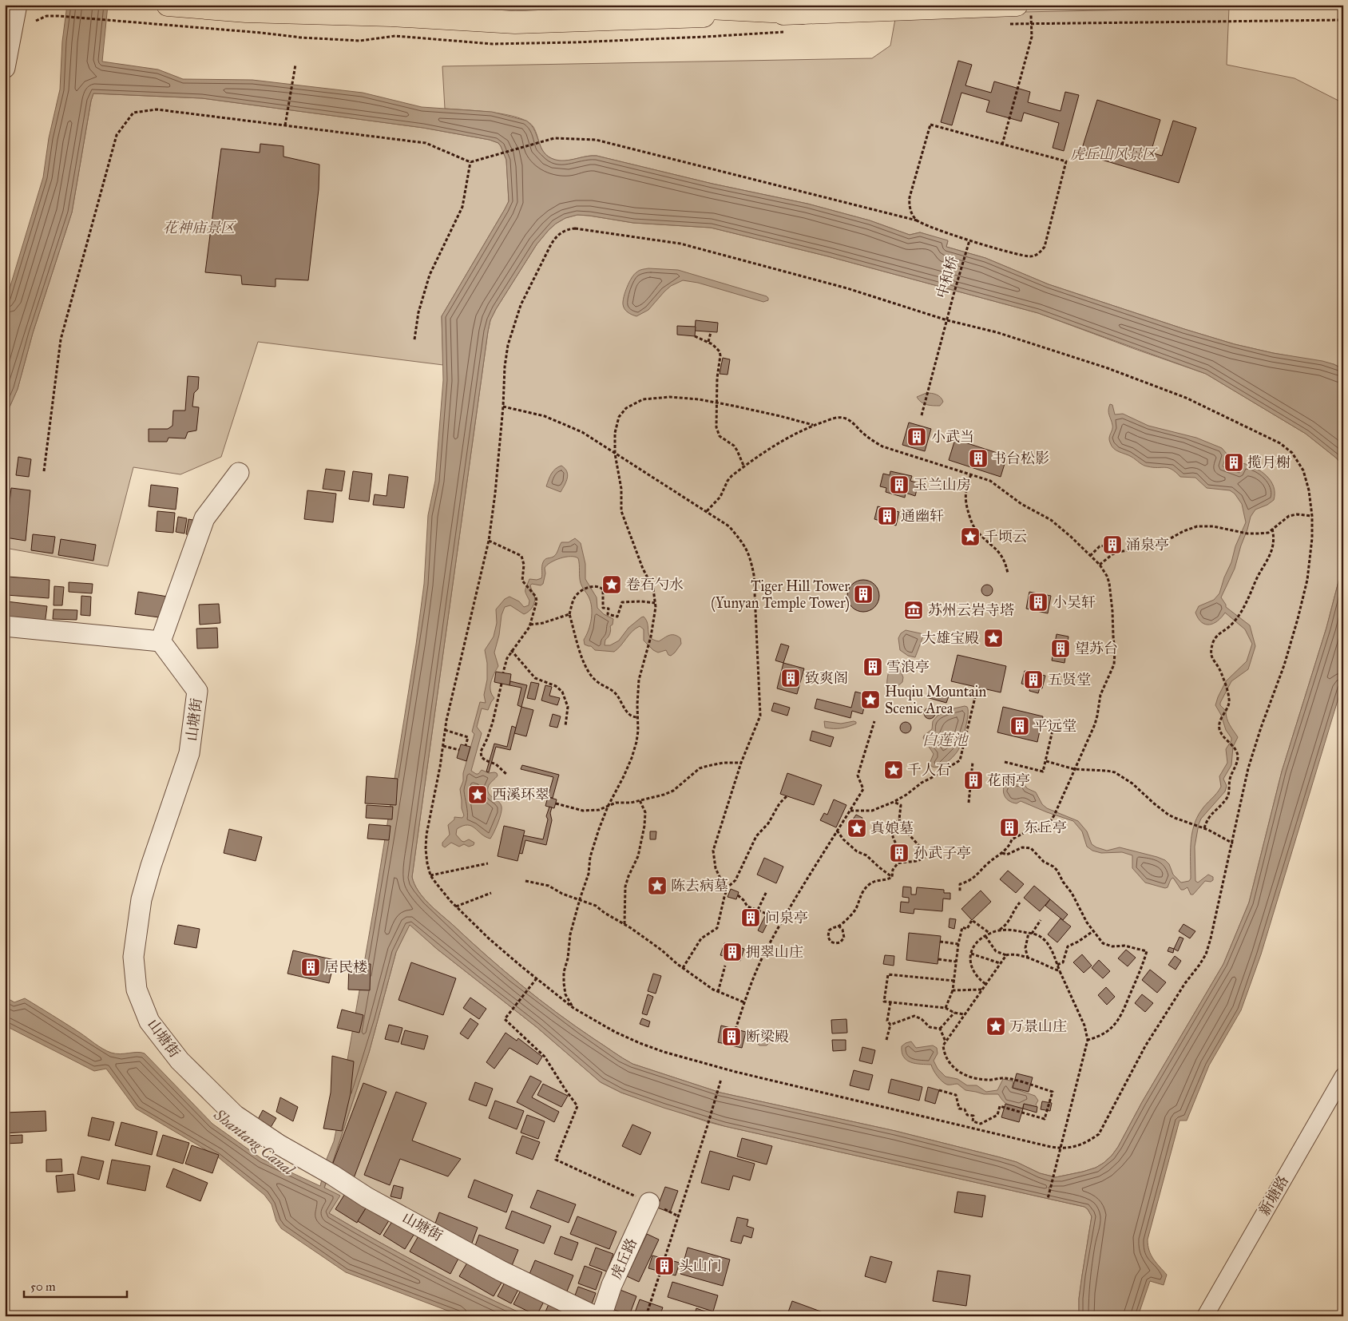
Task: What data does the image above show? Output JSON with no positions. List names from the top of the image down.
{
  "streets": {
    "street": ["山塘街", "新塘路", "虎丘路"],
    "path": ["中和桥"]
  },
  "water": ["白莲池", "Shantang Canal"],
  "parks": ["虎丘山风景区", "花神庙景区"],
  "places": {
    "building": [
      "小武当",
      "书台松影",
      "揽月榭",
      "玉兰山房",
      "通幽轩",
      "涌泉亭",
      "Tiger Hill Tower (Yunyan Temple Tower)",
      "小吴轩",
      "望苏台",
      "雪浪亭",
      "致爽阁",
      "五贤堂",
      "平远堂",
      "花雨亭",
      "东丘亭",
      "孙武子亭",
      "问泉亭",
      "拥翠山庄",
      "居民楼",
      "断梁殿",
      "头山门"
    ],
    "place": [
      "千顷云",
      "卷石勺水",
      "大雄宝殿",
      "Huqiu Mountain Scenic Area",
      "千人石",
      "西溪环翠",
      "真娘墓",
      "陈去病墓",
      "万景山庄"
    ],
    "museum": ["苏州云岩寺塔"]
  },
  "scale_bar": "50 m"
}
